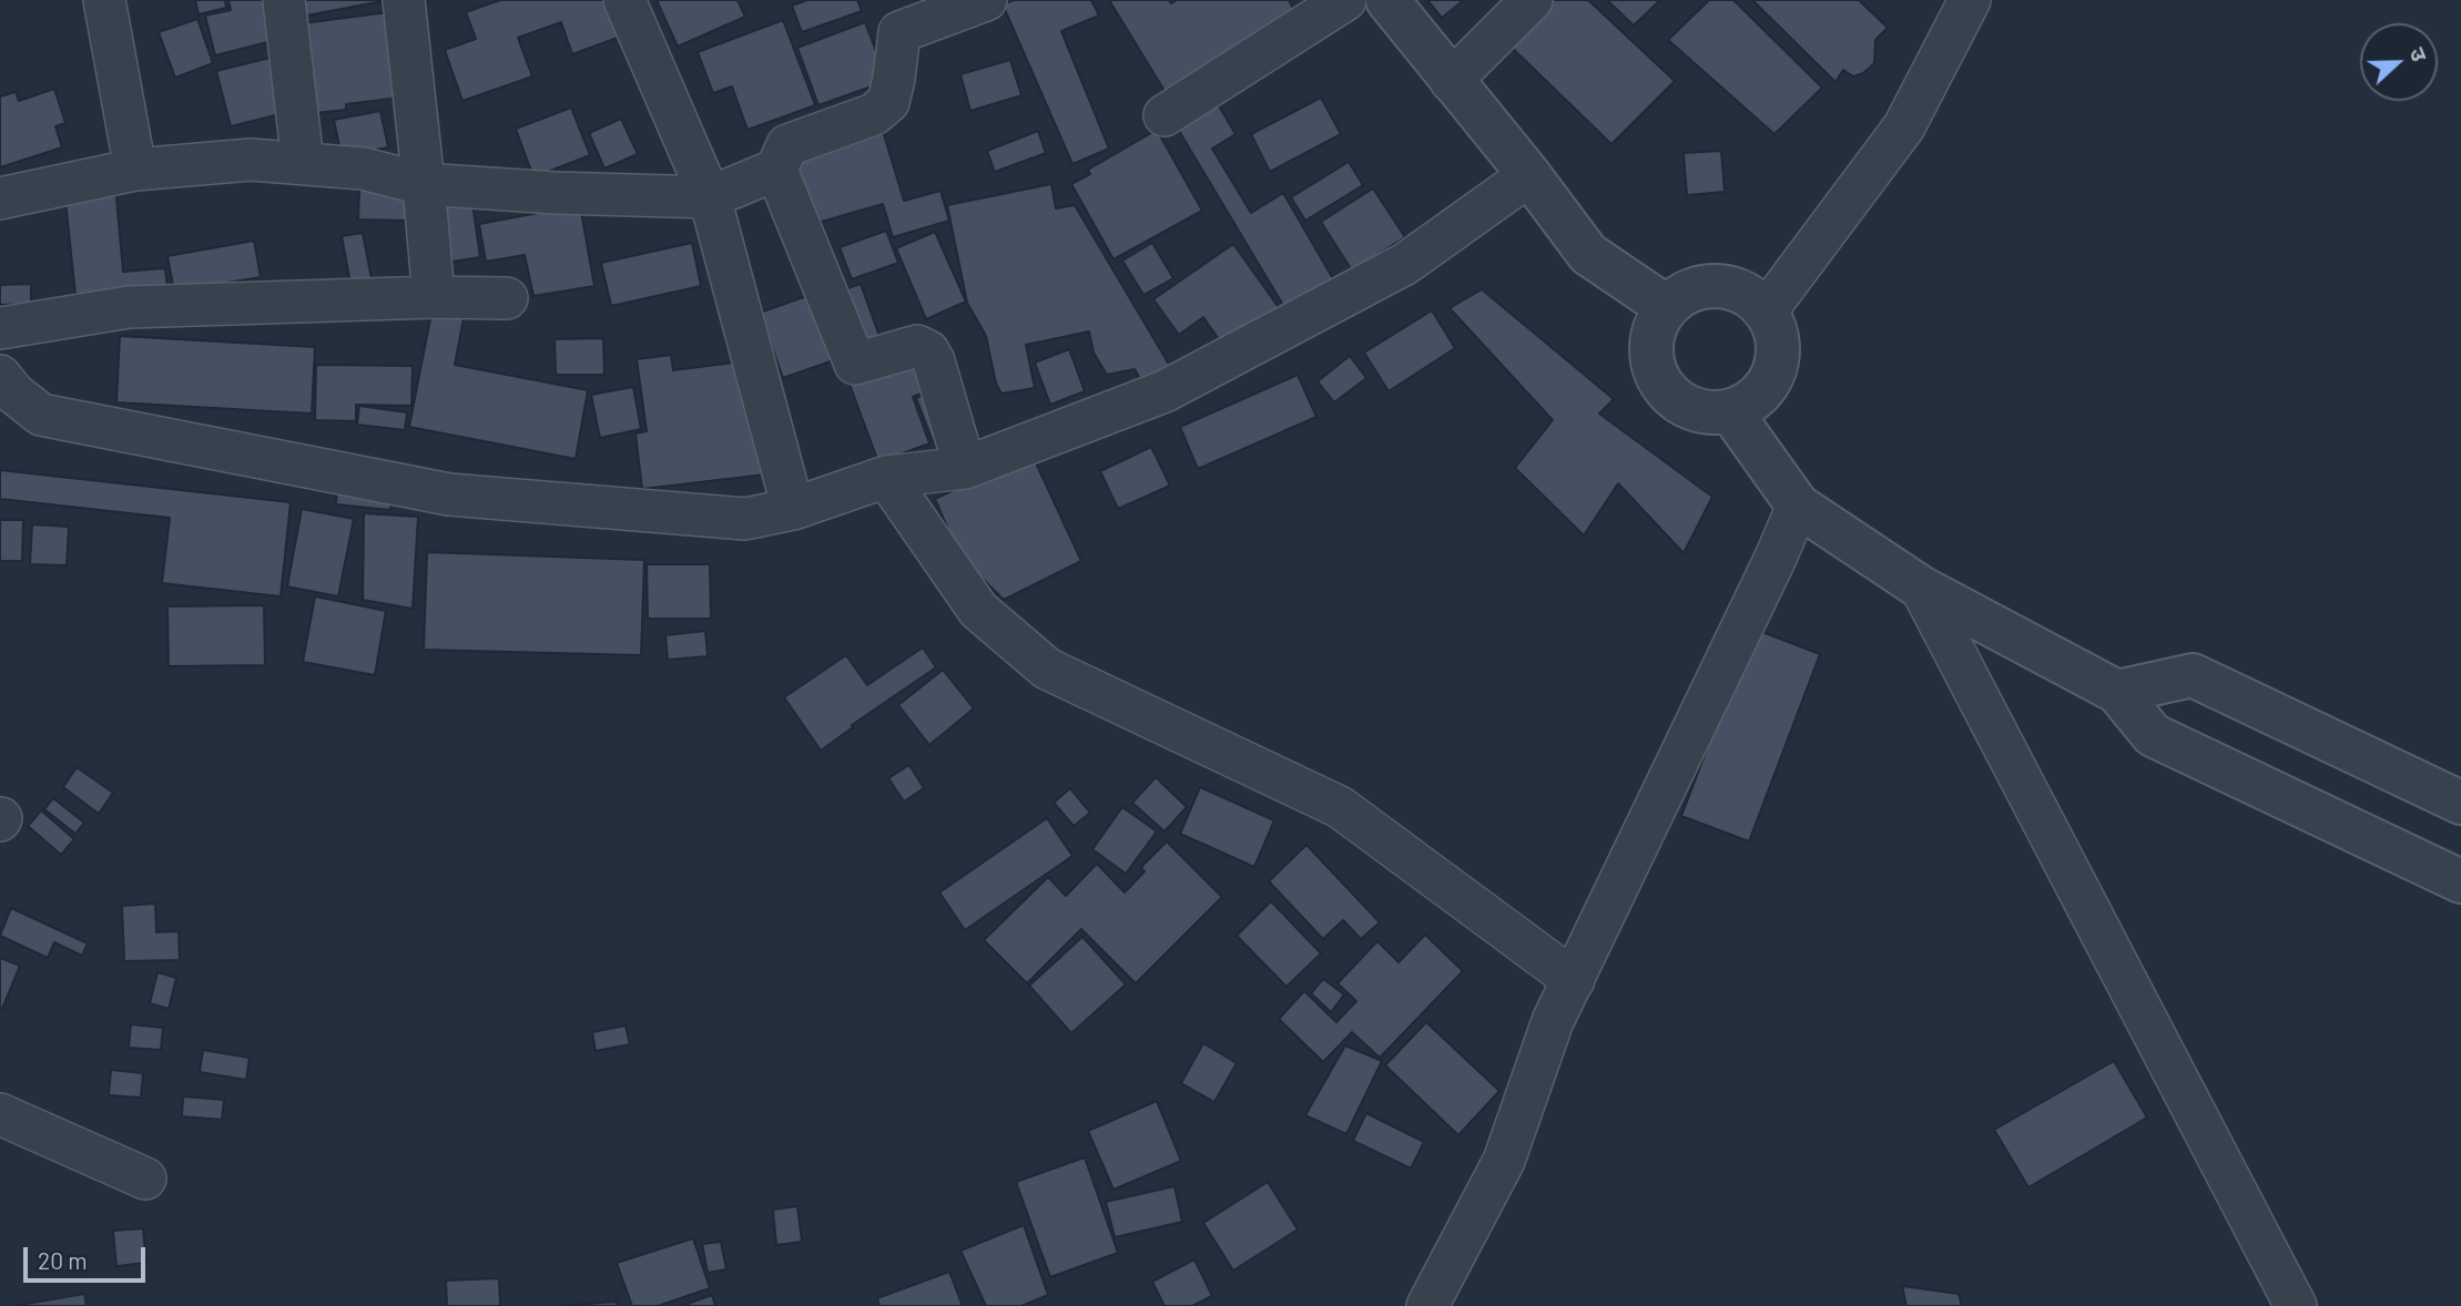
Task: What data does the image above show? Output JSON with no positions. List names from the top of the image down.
{
  "scale_bar": "20 m",
  "north": "right"
}
